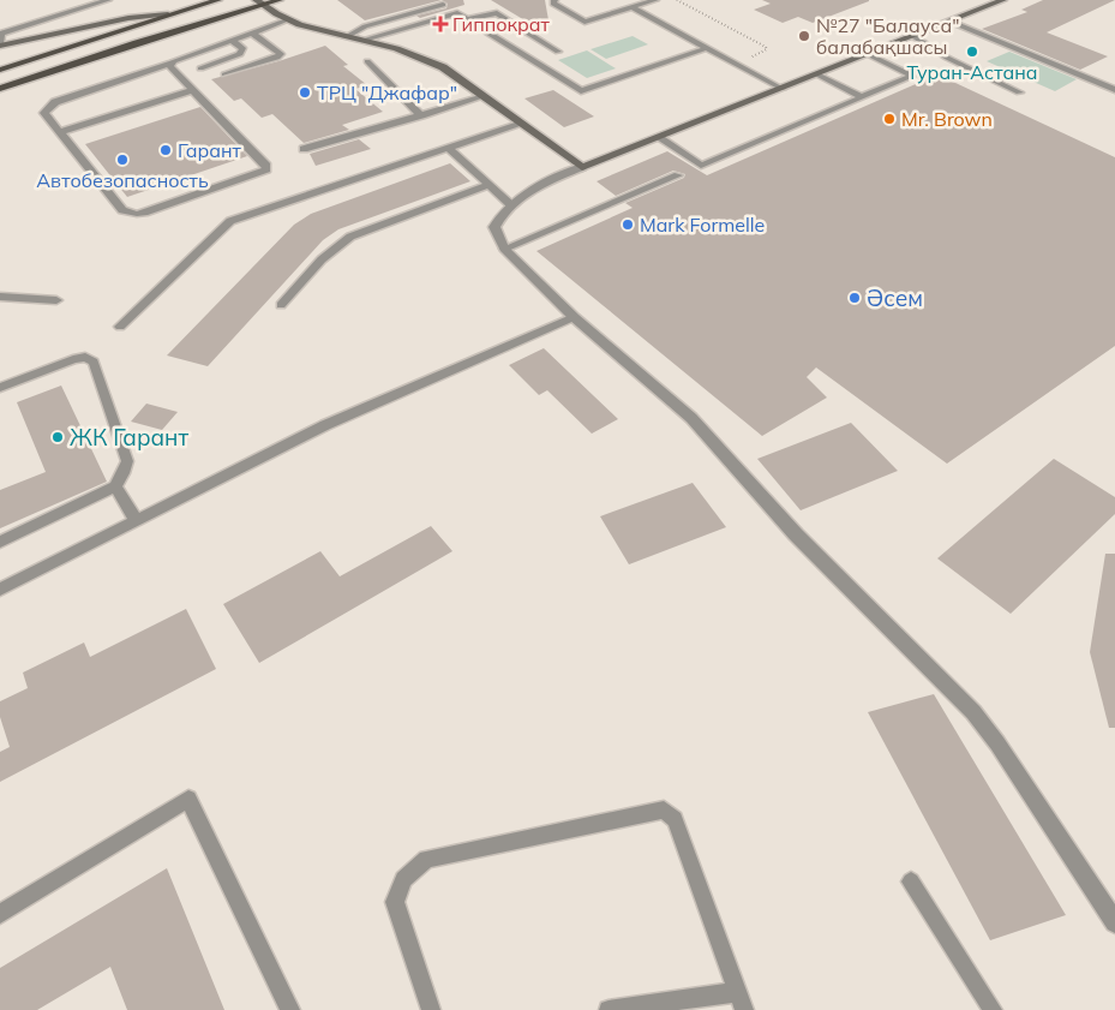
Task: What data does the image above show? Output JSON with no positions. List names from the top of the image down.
{
  "places": {
    "health": ["Гиппократ"],
    "other": [
      "№27 \"Балауса\" балабақшасы",
      "Туран-Астана",
      "ТРЦ \"Джафар\"",
      "Mr. Brown",
      "Гарант",
      "Автобезопасность",
      "Mark Formelle",
      "Әсем",
      "ЖК Гарант"
    ]
  }
}
